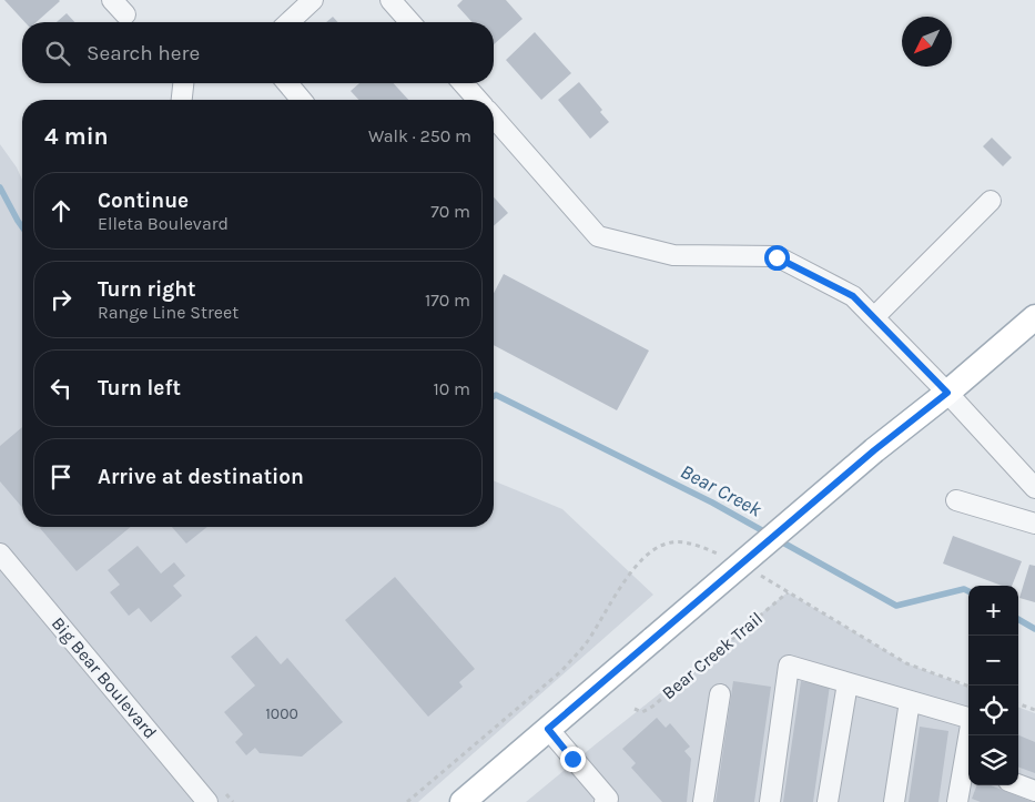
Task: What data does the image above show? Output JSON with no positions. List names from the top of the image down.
{
  "streets": {
    "street": ["Big Bear Boulevard"],
    "path": ["Bear Creek Trail"]
  },
  "water": ["Bear Creek"],
  "house_numbers": ["1000"],
  "north": "bottom left",
  "page": {
    "search": "Search here",
    "heading": ["4 min", "Walk · 250 m"],
    "list": [
      ["Continue", "Elleta Boulevard", "70 m"],
      ["Turn right", "Range Line Street", "170 m"],
      ["Turn left", "10 m"],
      "Arrive at destination"
    ],
    "map_buttons": ["+", "−"]
  }
}
